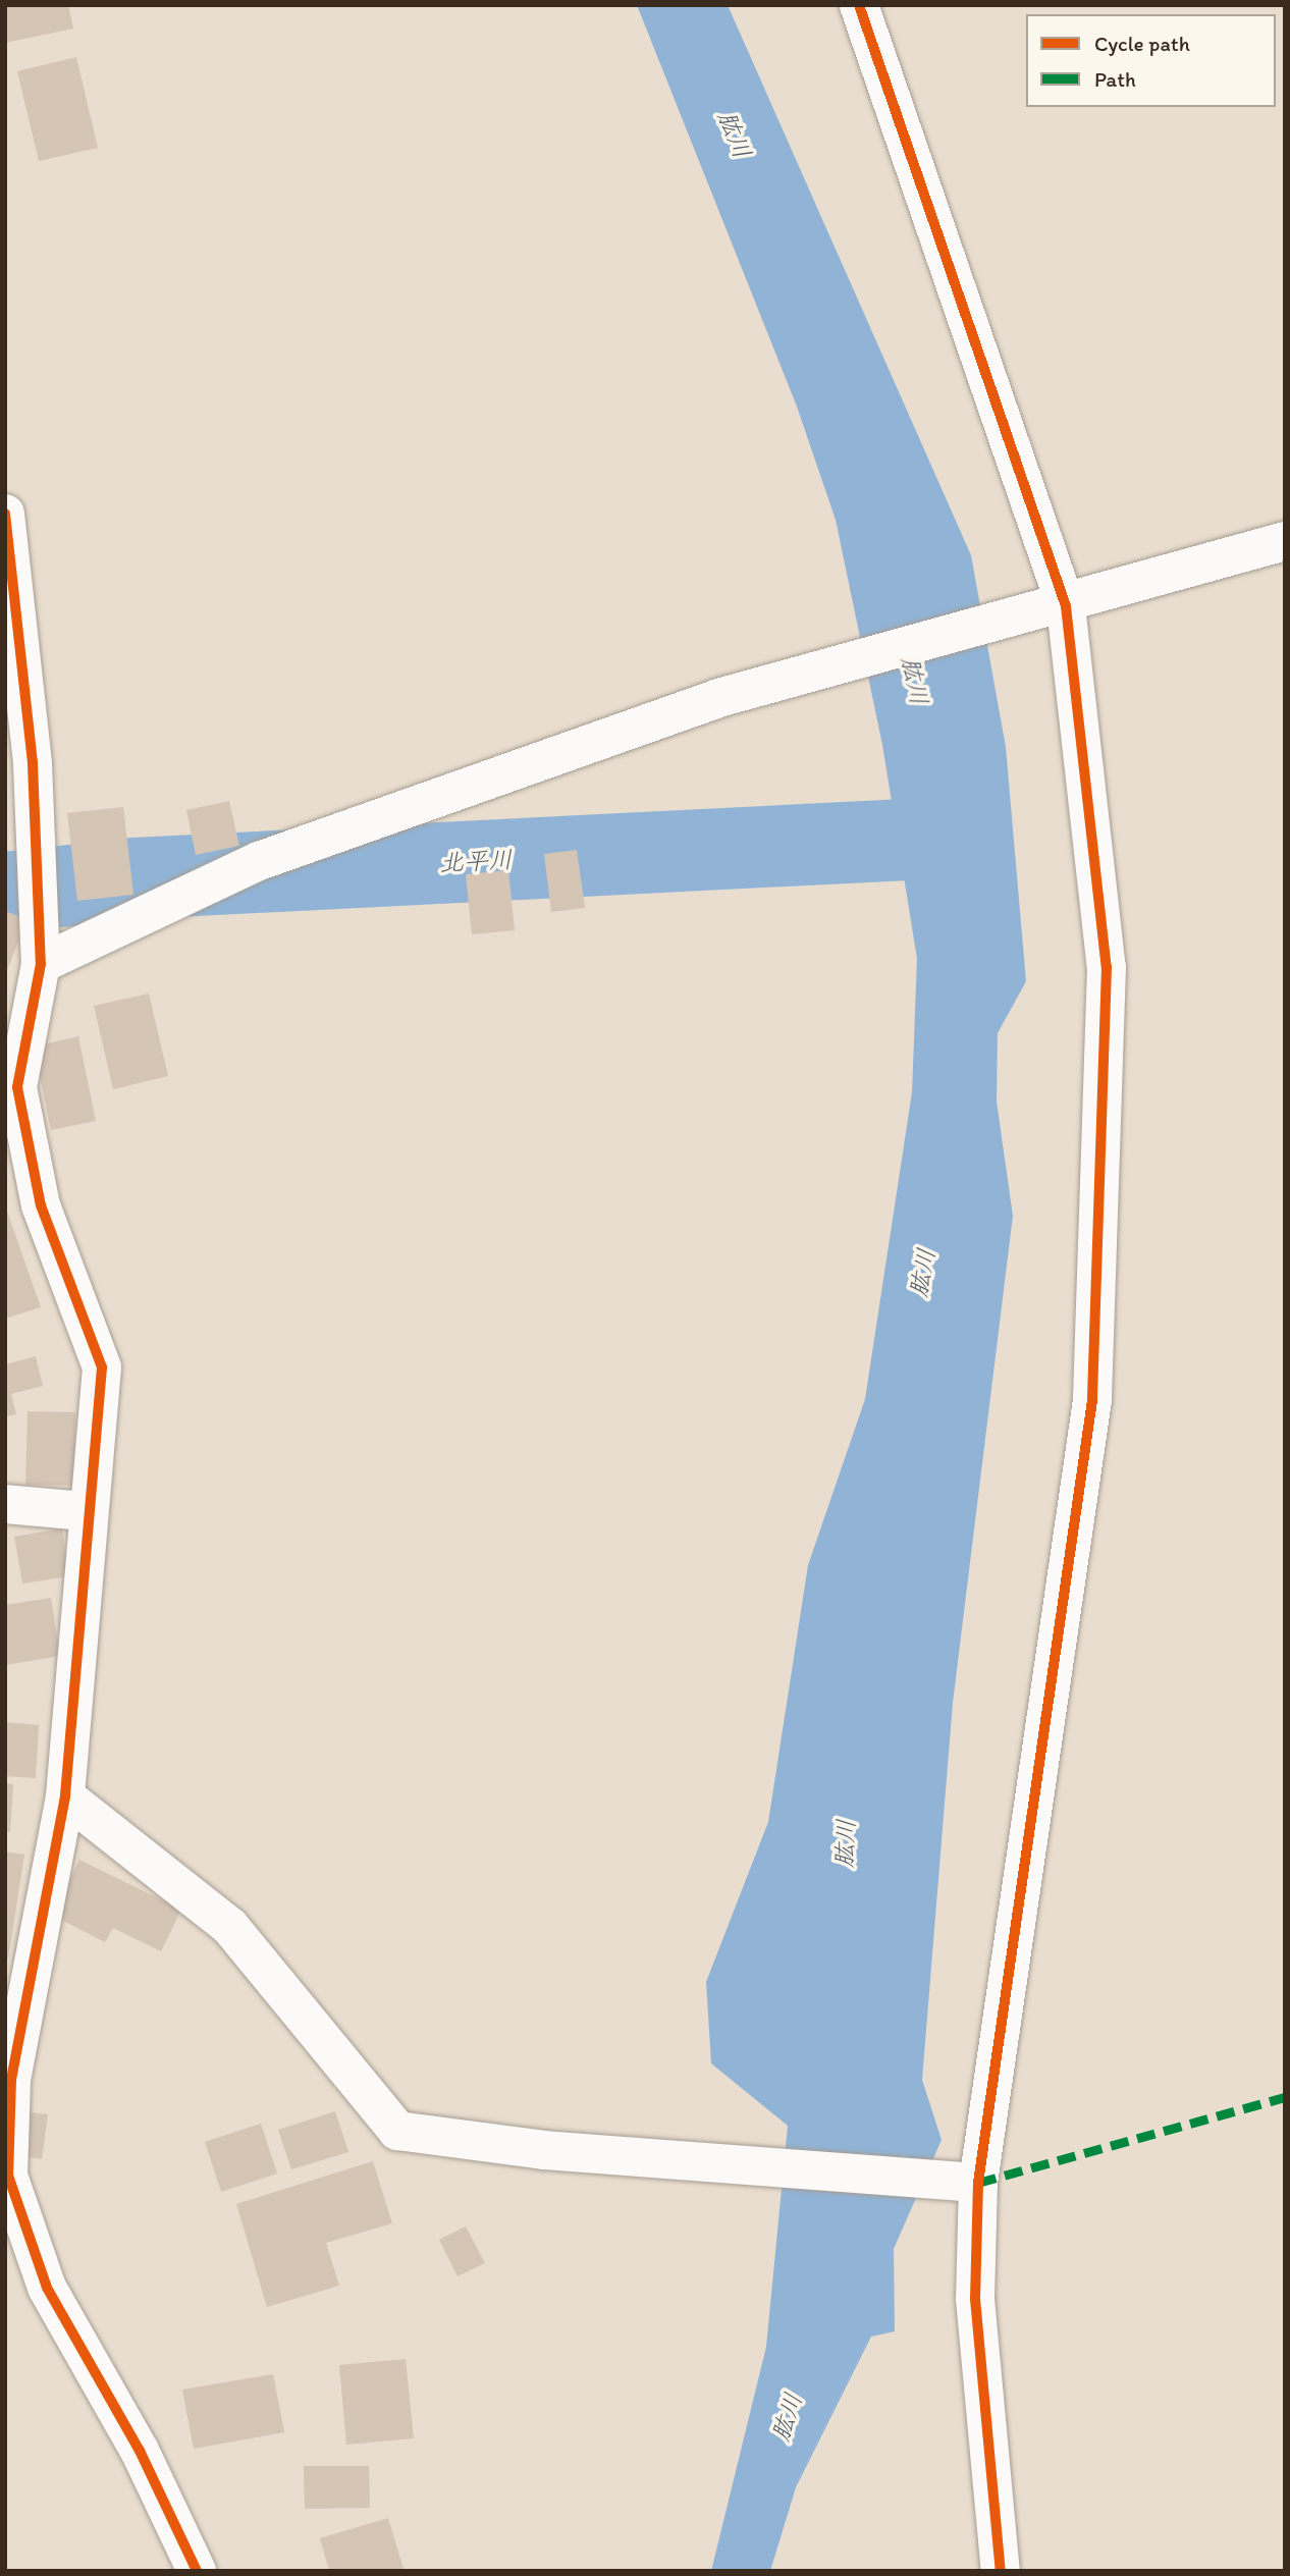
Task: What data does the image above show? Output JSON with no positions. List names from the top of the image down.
{
  "water": ["肱川", "北平川"],
  "legend": ["Cycle path", "Path"]
}
